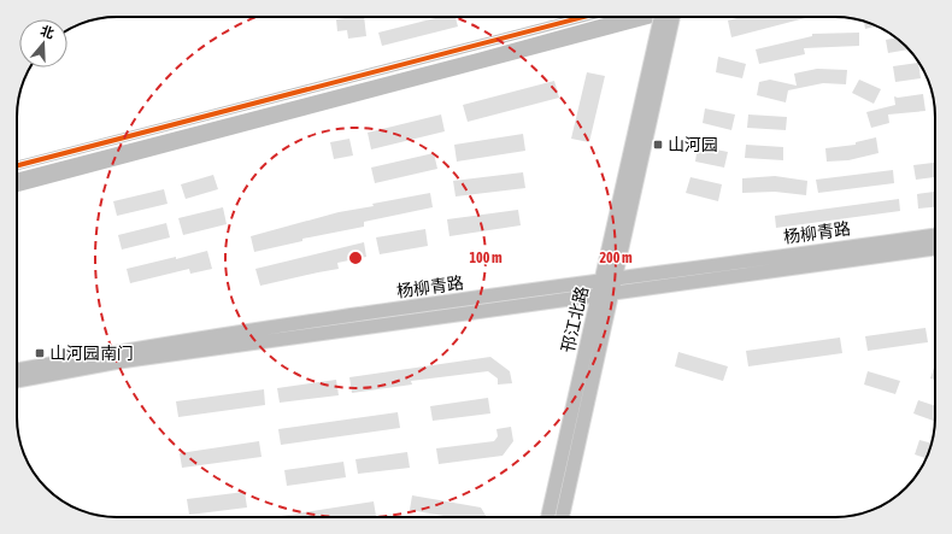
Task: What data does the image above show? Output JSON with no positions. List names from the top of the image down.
{
  "streets": {
    "main road": ["杨柳青路", "邗江北路"]
  },
  "crossings": [
    ["杨柳青路", "邗江北路"]
  ],
  "places": {
    "transit": ["山河园", "山河园南门"]
  },
  "north": "top",
  "rings": ["100 m", "200 m"]
}
